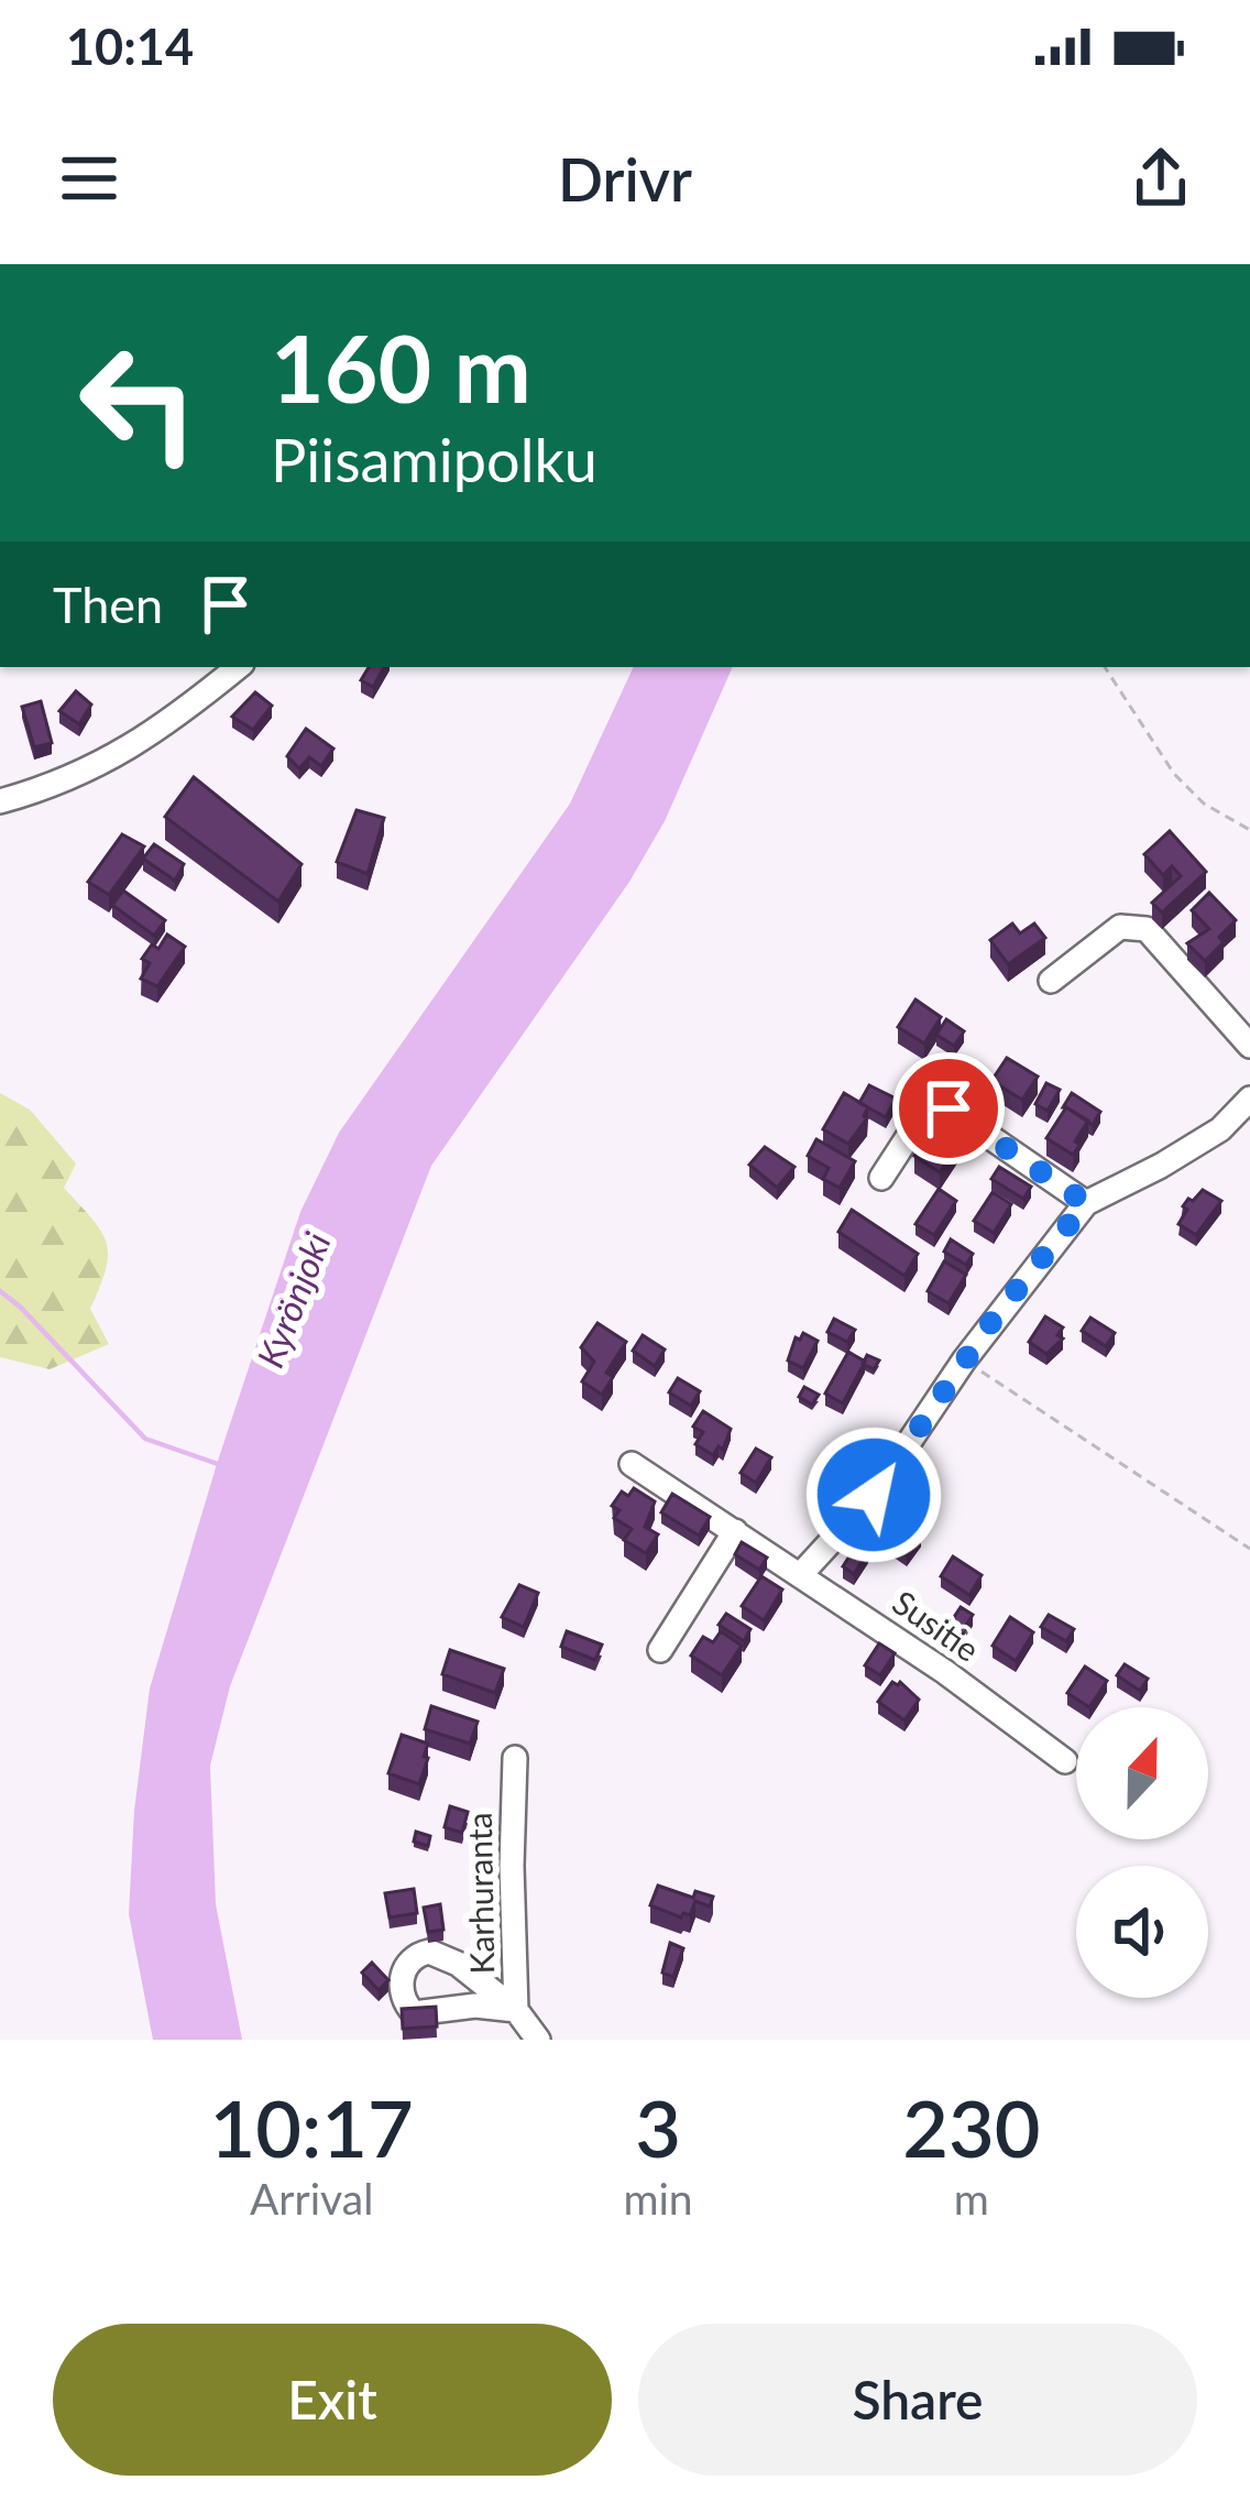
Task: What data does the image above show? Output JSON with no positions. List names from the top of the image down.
{
  "streets": {
    "street": ["Susitie", "Karhuranta"]
  },
  "water": ["Kyrönjoki"],
  "north": "top",
  "page": {
    "status": "10:14",
    "header": "Drivr",
    "turn": ["160 m", "Piisamipolku"],
    "then": "Then",
    "eta": [
      "10:17",
      "Arrival",
      "3",
      "min",
      "230",
      "m"
    ],
    "buttons": ["Exit", "Share"]
  }
}
